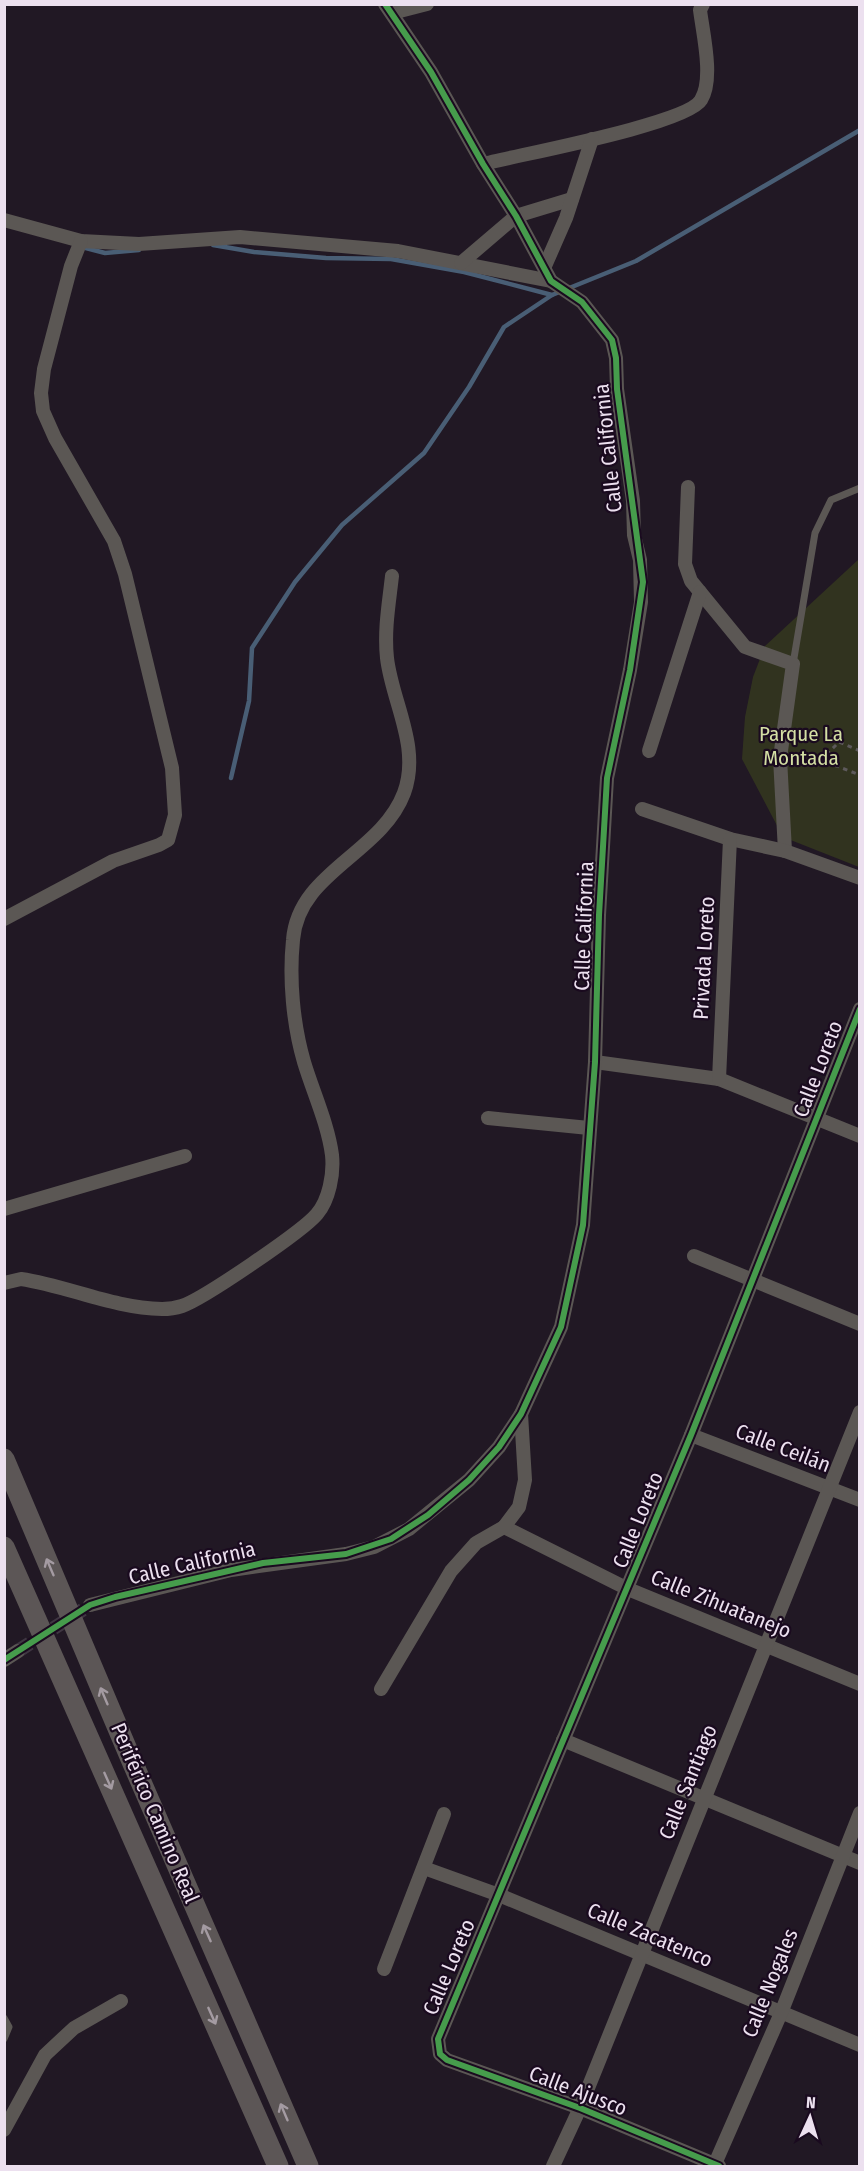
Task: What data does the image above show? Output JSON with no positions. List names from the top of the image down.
{
  "streets": {
    "highway": ["Periférico Camino Real"],
    "street": [
      "Calle California",
      "Privada Loreto",
      "Calle Loreto",
      "Calle Ceilán",
      "Calle Zihuatanejo",
      "Calle Santiago",
      "Calle Zacatenco",
      "Calle Nogales",
      "Calle Ajusco"
    ]
  },
  "crossings": [
    ["Calle Loreto", "Calle Ceilán"],
    ["Calle Loreto", "Calle Zihuatanejo"],
    ["Calle Loreto", "Calle Zacatenco"],
    ["Calle Loreto", "Calle Ajusco"],
    ["Calle Ceilán", "Calle Santiago"],
    ["Calle Zihuatanejo", "Calle Santiago"],
    ["Calle Santiago", "Calle Zacatenco"],
    ["Calle Santiago", "Calle Ajusco"],
    ["Calle Zacatenco", "Calle Nogales"],
    ["Calle Nogales", "Calle Ajusco"]
  ],
  "parks": ["Parque La Montada"],
  "north": "top"
}
